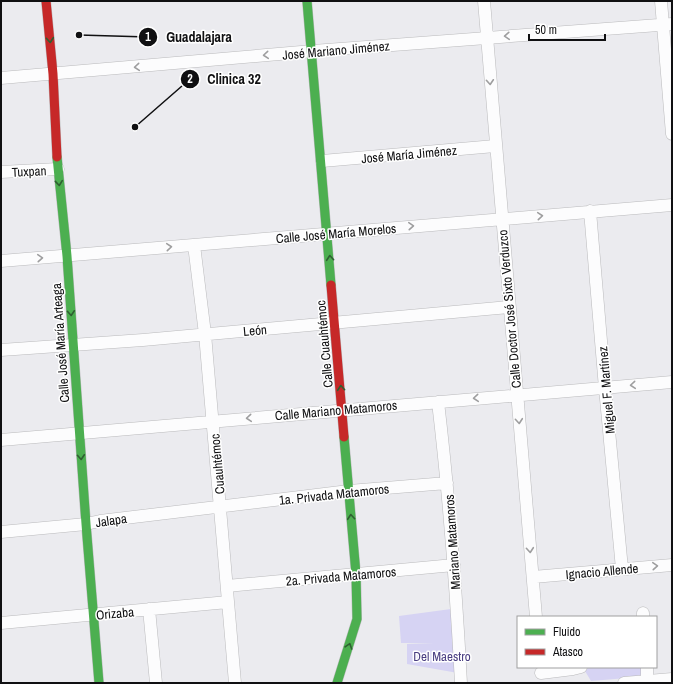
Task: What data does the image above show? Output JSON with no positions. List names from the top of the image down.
{
  "streets": {
    "street": [
      "José Mariano Jiménez",
      "José María Jiménez",
      "Tuxpan",
      "Calle José María Morelos",
      "Calle Doctor José Sixto Verduzco",
      "León",
      "Calle José María Arteaga",
      "Calle Cuauhtémoc",
      "Miguel F. Martínez",
      "Calle Mariano Matamoros",
      "Cuauhtémoc",
      "1a. Privada Matamoros",
      "Jalapa",
      "Mariano Matamoros",
      "Ignacio Allende",
      "2a. Privada Matamoros",
      "Orizaba"
    ]
  },
  "crossings": [
    ["José Mariano Jiménez", "Calle Doctor José Sixto Verduzco"],
    ["José Mariano Jiménez", "Calle José María Arteaga"],
    ["José Mariano Jiménez", "Calle Cuauhtémoc"],
    ["José María Jiménez", "Calle Doctor José Sixto Verduzco"],
    ["José María Jiménez", "Calle Cuauhtémoc"],
    ["Tuxpan", "Calle José María Arteaga"],
    ["Calle José María Morelos", "Calle Doctor José Sixto Verduzco"],
    ["Calle José María Morelos", "Calle José María Arteaga"],
    ["Calle José María Morelos", "Calle Cuauhtémoc"],
    ["Calle José María Morelos", "Miguel F. Martínez"],
    ["Calle José María Morelos", "Cuauhtémoc"],
    ["Calle Doctor José Sixto Verduzco", "León"],
    ["Calle Doctor José Sixto Verduzco", "Calle Mariano Matamoros"],
    ["Calle Doctor José Sixto Verduzco", "Ignacio Allende"],
    ["León", "Calle José María Arteaga"],
    ["León", "Calle Cuauhtémoc"],
    ["León", "Cuauhtémoc"],
    ["Calle José María Arteaga", "Calle Mariano Matamoros"],
    ["Calle José María Arteaga", "Jalapa"],
    ["Calle José María Arteaga", "Orizaba"],
    ["Calle Cuauhtémoc", "Calle Mariano Matamoros"],
    ["Calle Cuauhtémoc", "1a. Privada Matamoros"],
    ["Calle Cuauhtémoc", "2a. Privada Matamoros"],
    ["Miguel F. Martínez", "Calle Mariano Matamoros"],
    ["Miguel F. Martínez", "Ignacio Allende"],
    ["Calle Mariano Matamoros", "Cuauhtémoc"],
    ["Calle Mariano Matamoros", "Mariano Matamoros"],
    ["Cuauhtémoc", "1a. Privada Matamoros"],
    ["Cuauhtémoc", "Jalapa"],
    ["Cuauhtémoc", "2a. Privada Matamoros"],
    ["Cuauhtémoc", "Orizaba"],
    ["1a. Privada Matamoros", "Jalapa"],
    ["1a. Privada Matamoros", "Mariano Matamoros"],
    ["Mariano Matamoros", "2a. Privada Matamoros"]
  ],
  "one_way": [
    "José Mariano Jiménez",
    "Calle José María Morelos",
    "Calle Doctor José Sixto Verduzco",
    "Calle José María Arteaga",
    "Calle Cuauhtémoc",
    "Calle Mariano Matamoros",
    "Ignacio Allende"
  ],
  "parks": ["Del Maestro"],
  "places": ["Guadalajara", "Clinica 32"],
  "legend": ["Fluido", "Atasco"],
  "scale_bar": "50 m"
}
